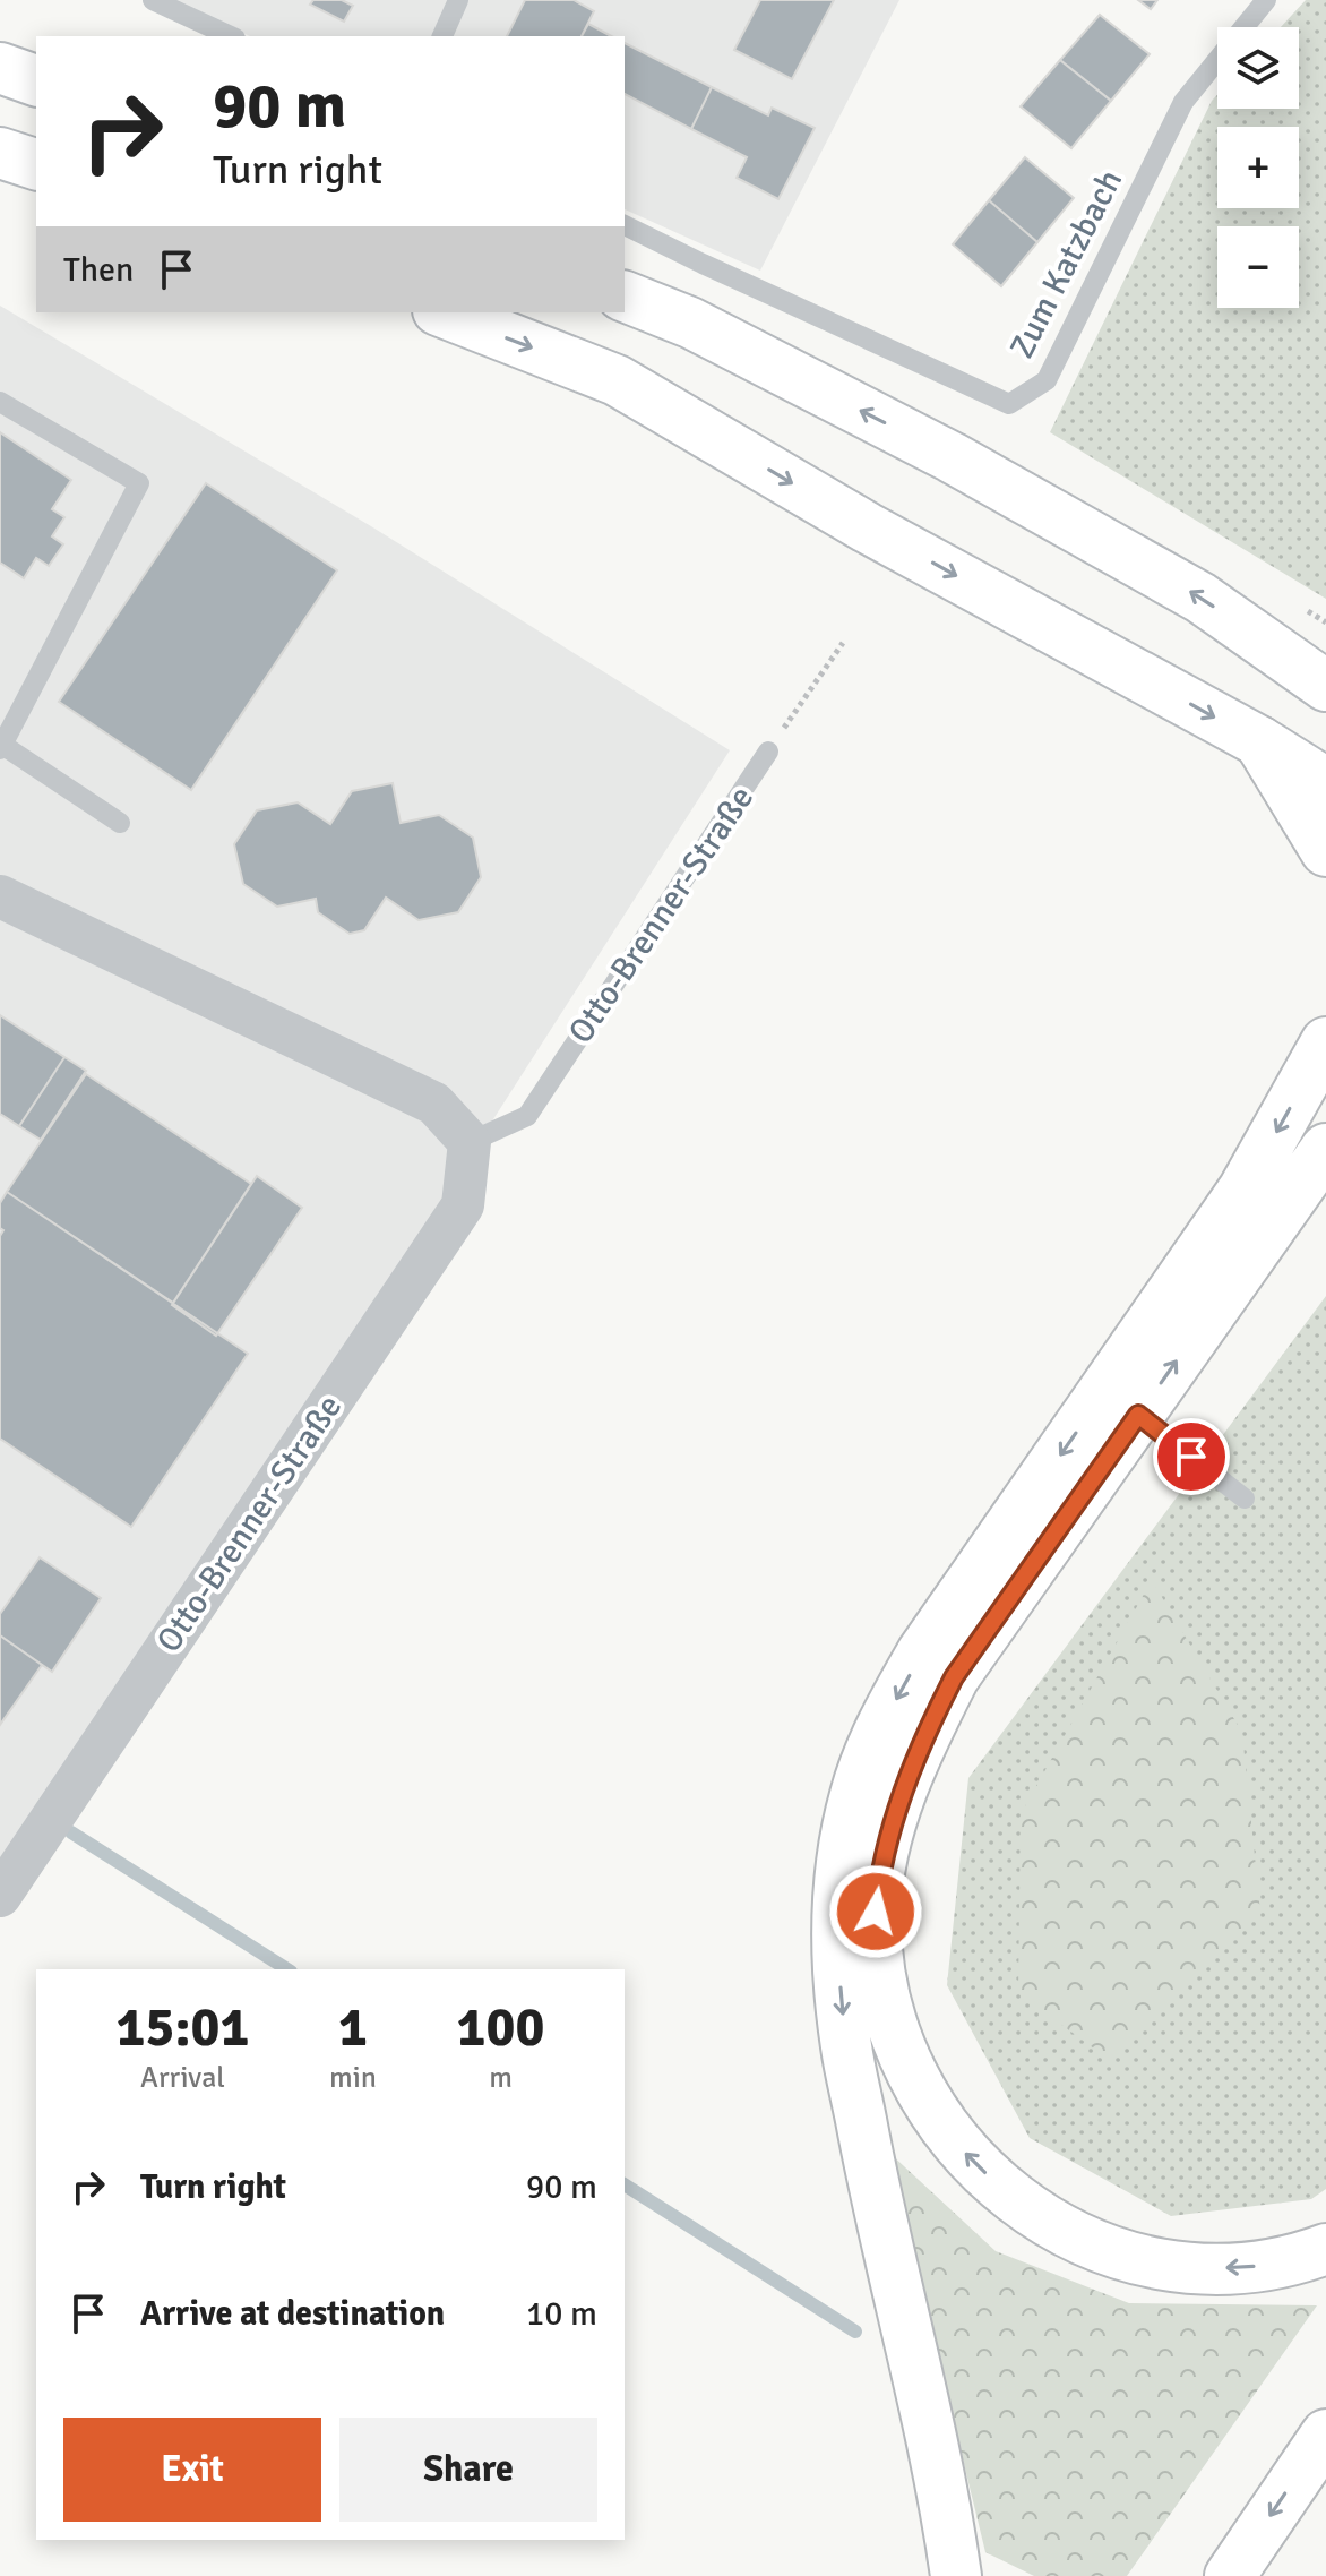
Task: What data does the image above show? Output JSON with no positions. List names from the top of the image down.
{
  "streets": {
    "street": ["Otto-Brenner-Straße"],
    "lane": ["Zum Katzbach"]
  },
  "page": {
    "map_buttons": ["+", "−"],
    "turn": ["90 m", "Turn right"],
    "then": "Then",
    "eta": [
      "15:01",
      "Arrival",
      "1",
      "min",
      "100",
      "m"
    ],
    "list": [
      {
        "name": "Turn right",
        "value": "90 m"
      },
      {
        "name": "Arrive at destination",
        "value": "10 m"
      }
    ],
    "buttons": ["Exit", "Share"]
  }
}
